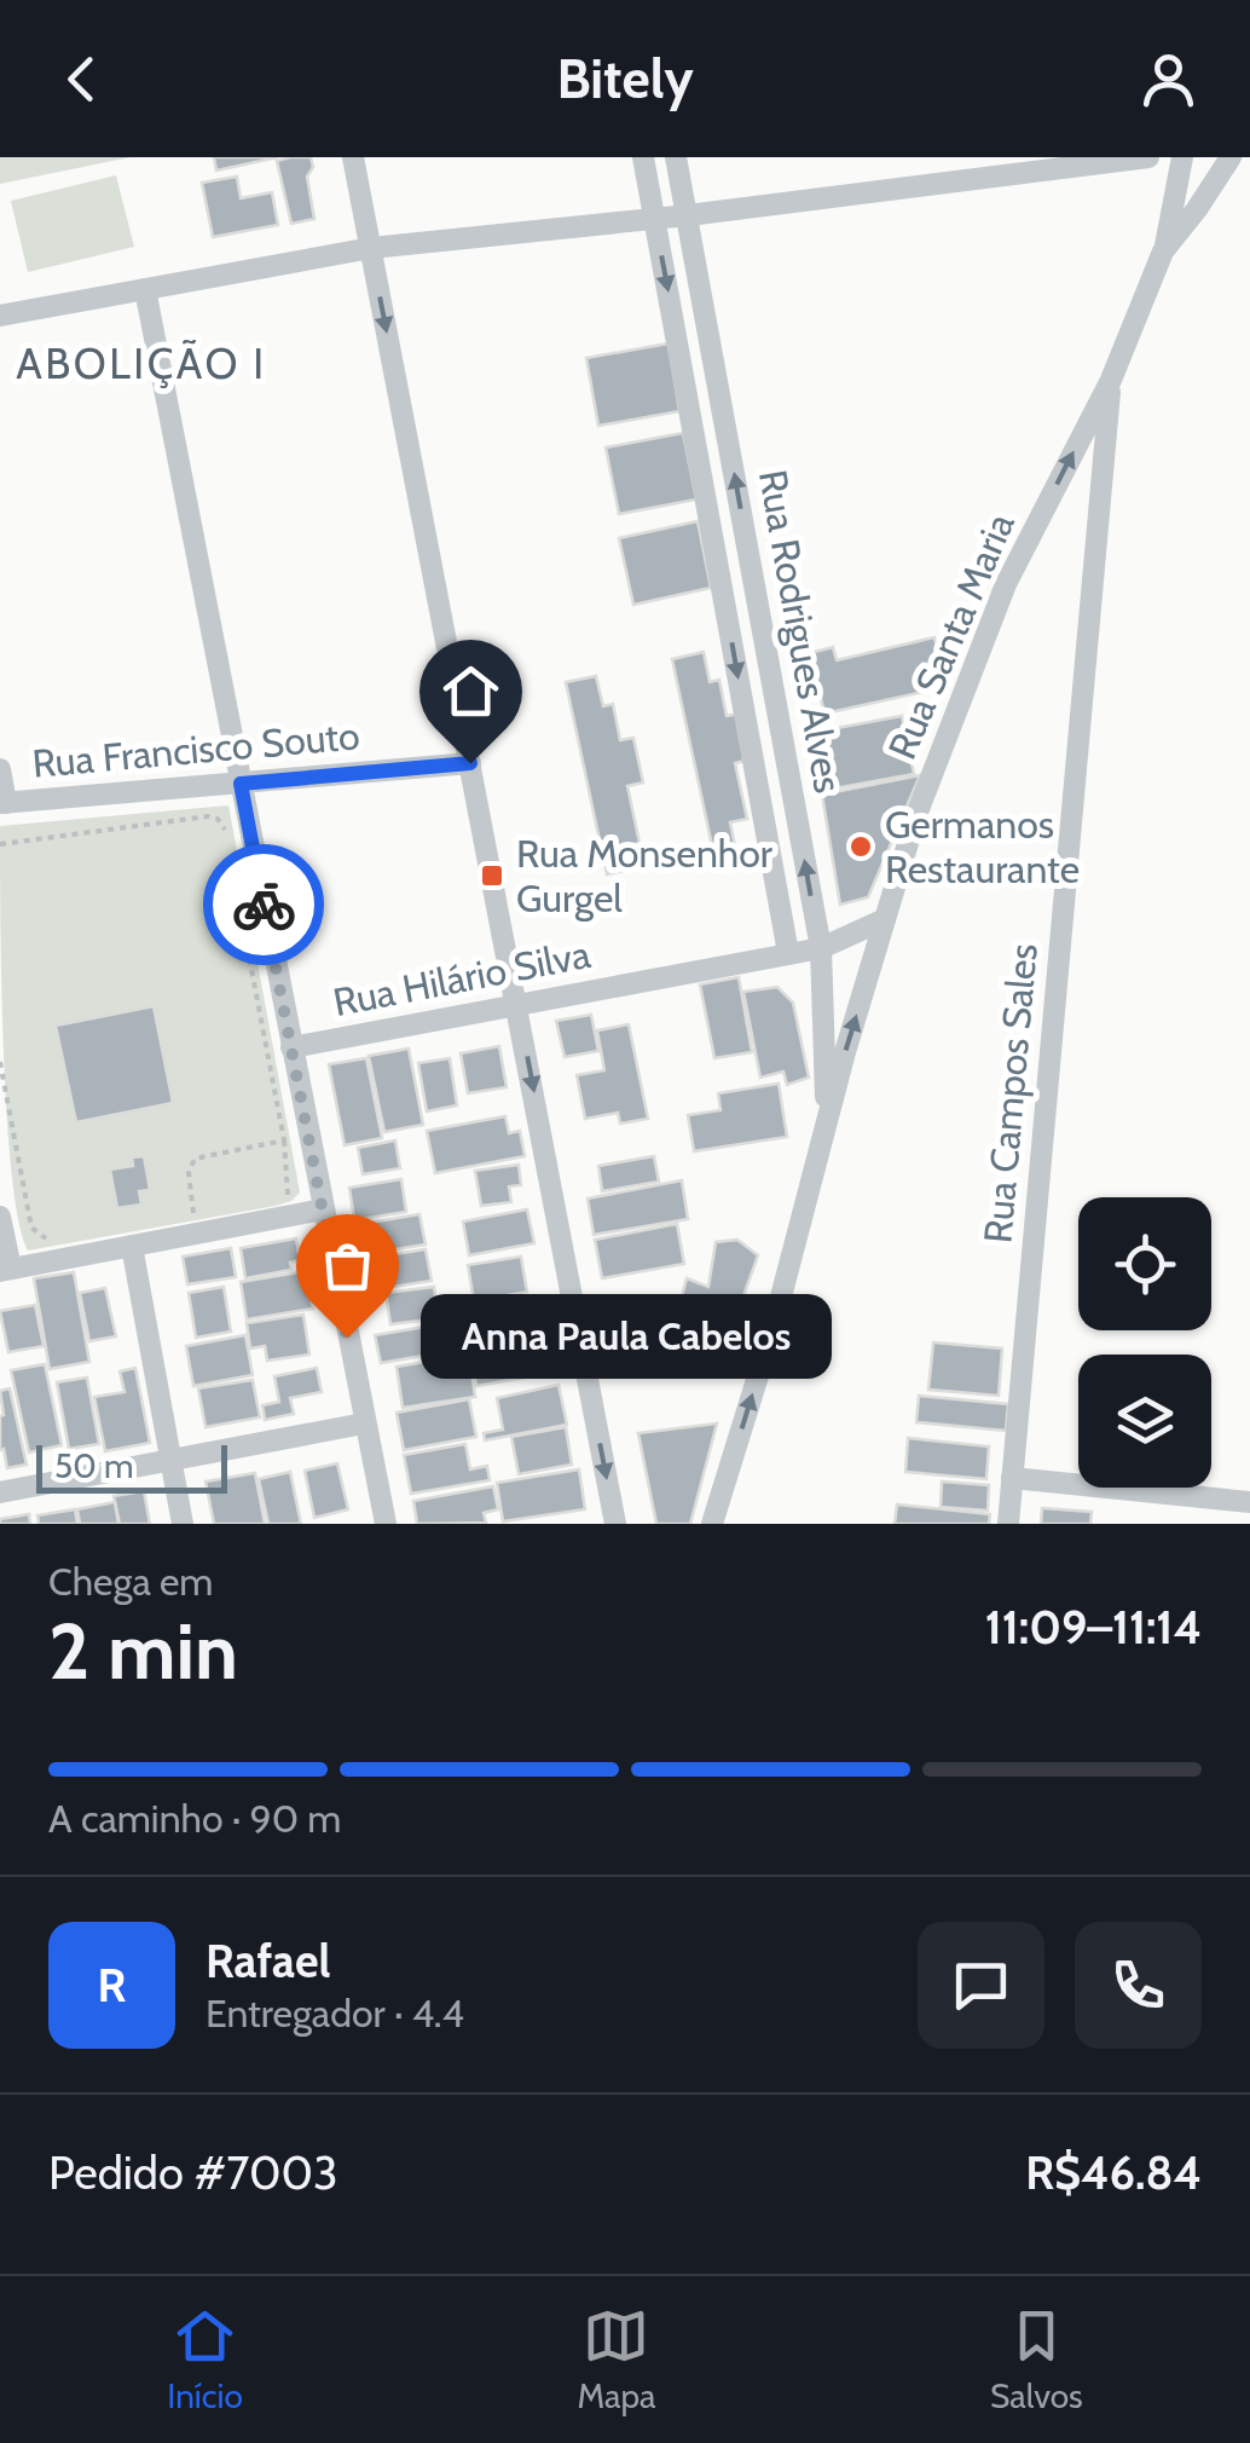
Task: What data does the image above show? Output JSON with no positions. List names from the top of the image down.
{
  "streets": {
    "street": [
      "Rua Rodrigues Alves",
      "Rua Santa Maria",
      "Rua Francisco Souto",
      "Rua Hilário Silva",
      "Rua Campos Sales"
    ]
  },
  "crossings": [
    ["Rua Rodrigues Alves", "Rua Santa Maria"],
    ["Rua Rodrigues Alves", "Rua Hilário Silva"],
    ["Rua Santa Maria", "Rua Hilário Silva"],
    ["Rua Santa Maria", "Rua Campos Sales"]
  ],
  "one_way": ["Rua Santa Maria"],
  "districts": ["ABOLIÇÃO I"],
  "places": {
    "other": ["Germanos Restaurante", "Anna Paula Cabelos"],
    "transit": ["Rua Monsenhor Gurgel"]
  },
  "scale_bar": "50 m",
  "page": {
    "header": "Bitely",
    "bubble": "Anna Paula Cabelos",
    "scale": "50 m",
    "heading": ["2 min", "Chega em", "11:09–11:14"],
    "panel": [
      "Rafael",
      "Entregador · 4.4",
      "Pedido #7003",
      "R$46.84"
    ],
    "bar": "A caminho · 90 m",
    "round": "R",
    "tabs": ["Início", "Mapa", "Salvos"]
  }
}
